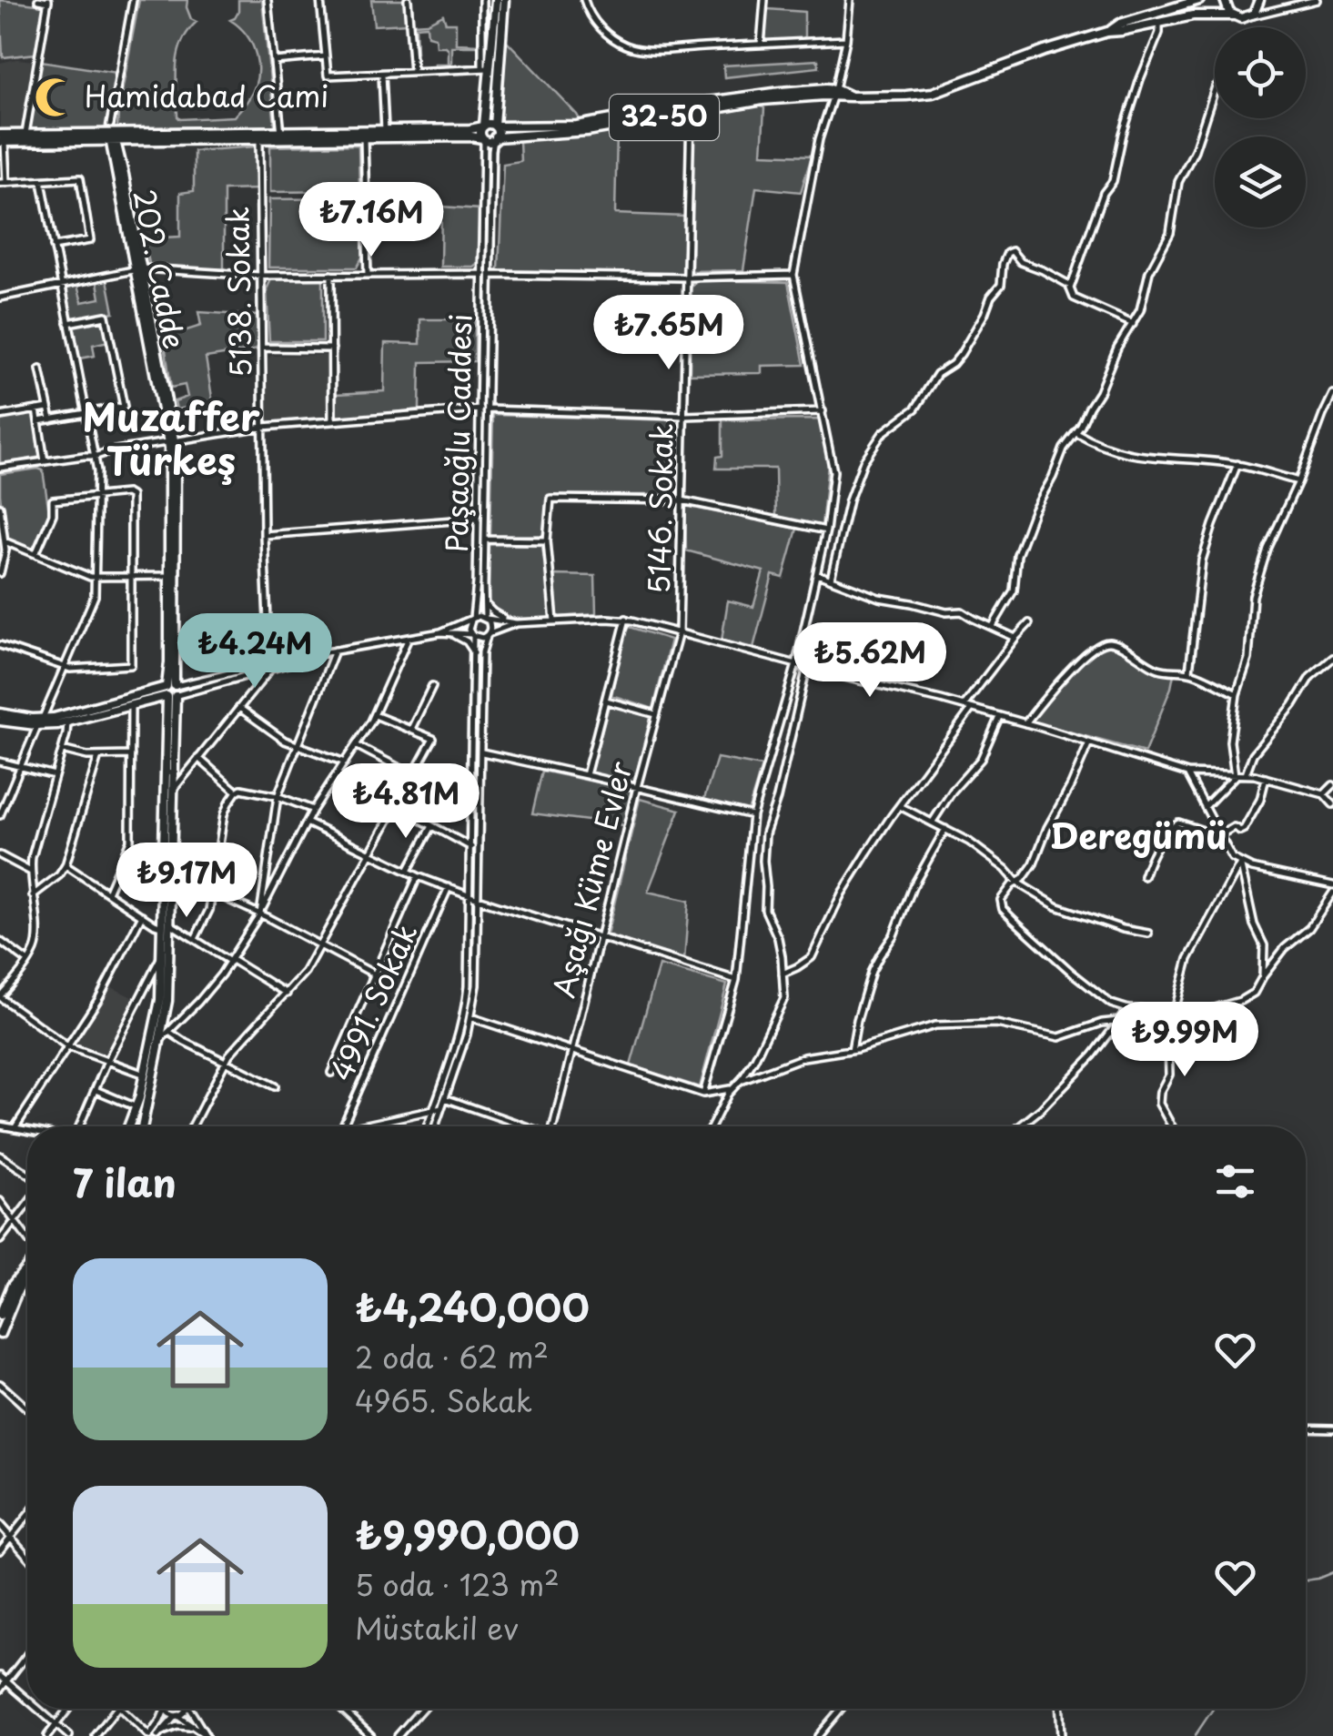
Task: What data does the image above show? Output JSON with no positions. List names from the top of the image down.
{
  "streets": {
    "main road": ["32-50", "202. Cadde"],
    "street": [
      "5138. Sokak",
      "Paşaoğlu Caddesi",
      "5146. Sokak",
      "Aşağı Küme Evler",
      "4991. Sokak"
    ]
  },
  "crossings": [
    ["32-50", "Paşaoğlu Caddesi"],
    ["32-50", "5146. Sokak"],
    ["5146. Sokak", "Aşağı Küme Evler"]
  ],
  "districts": ["Muzaffer Türkeş", "Deregümü"],
  "places": {
    "mosque": ["Hamidabad Cami"]
  },
  "page": {
    "price": [
      "₺7.16M",
      "₺7.65M",
      "₺4.24M",
      "₺5.62M",
      "₺4.81M",
      "₺9.17M",
      "₺9.99M"
    ],
    "heading": "7 ilan",
    "list": [
      {
        "name": "₺4,240,000",
        "note": "2 oda · 62 m² · 4965. Sokak"
      },
      {
        "name": "₺9,990,000",
        "note": "5 oda · 123 m² · Müstakil ev"
      }
    ]
  }
}
